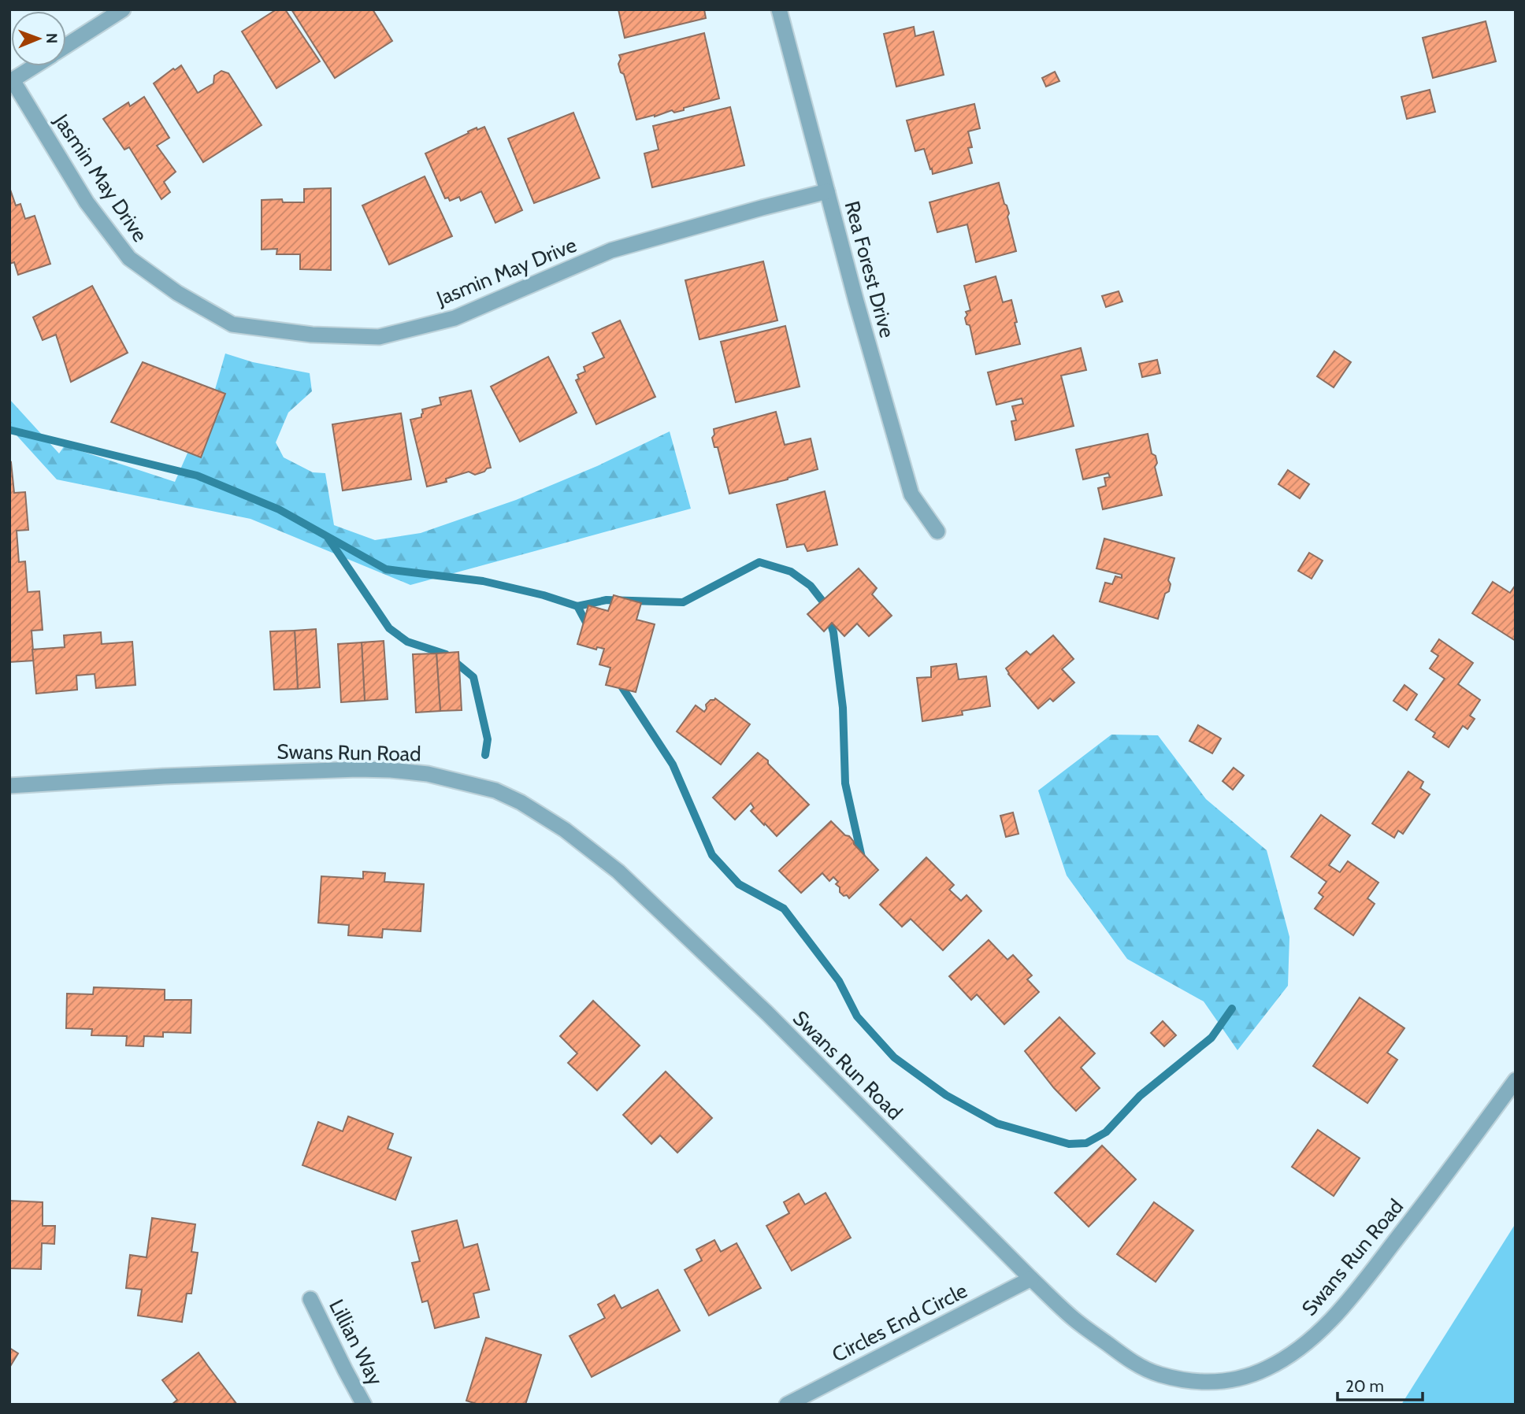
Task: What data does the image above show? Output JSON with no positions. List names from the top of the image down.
{
  "streets": {
    "street": [
      "Jasmin May Drive",
      "Rea Forest Drive",
      "Swans Run Road",
      "Circles End Circle",
      "Lillian Way"
    ]
  },
  "crossings": [
    ["Jasmin May Drive", "Rea Forest Drive"],
    ["Swans Run Road", "Circles End Circle"]
  ],
  "scale_bar": "20 m",
  "north": "right"
}
